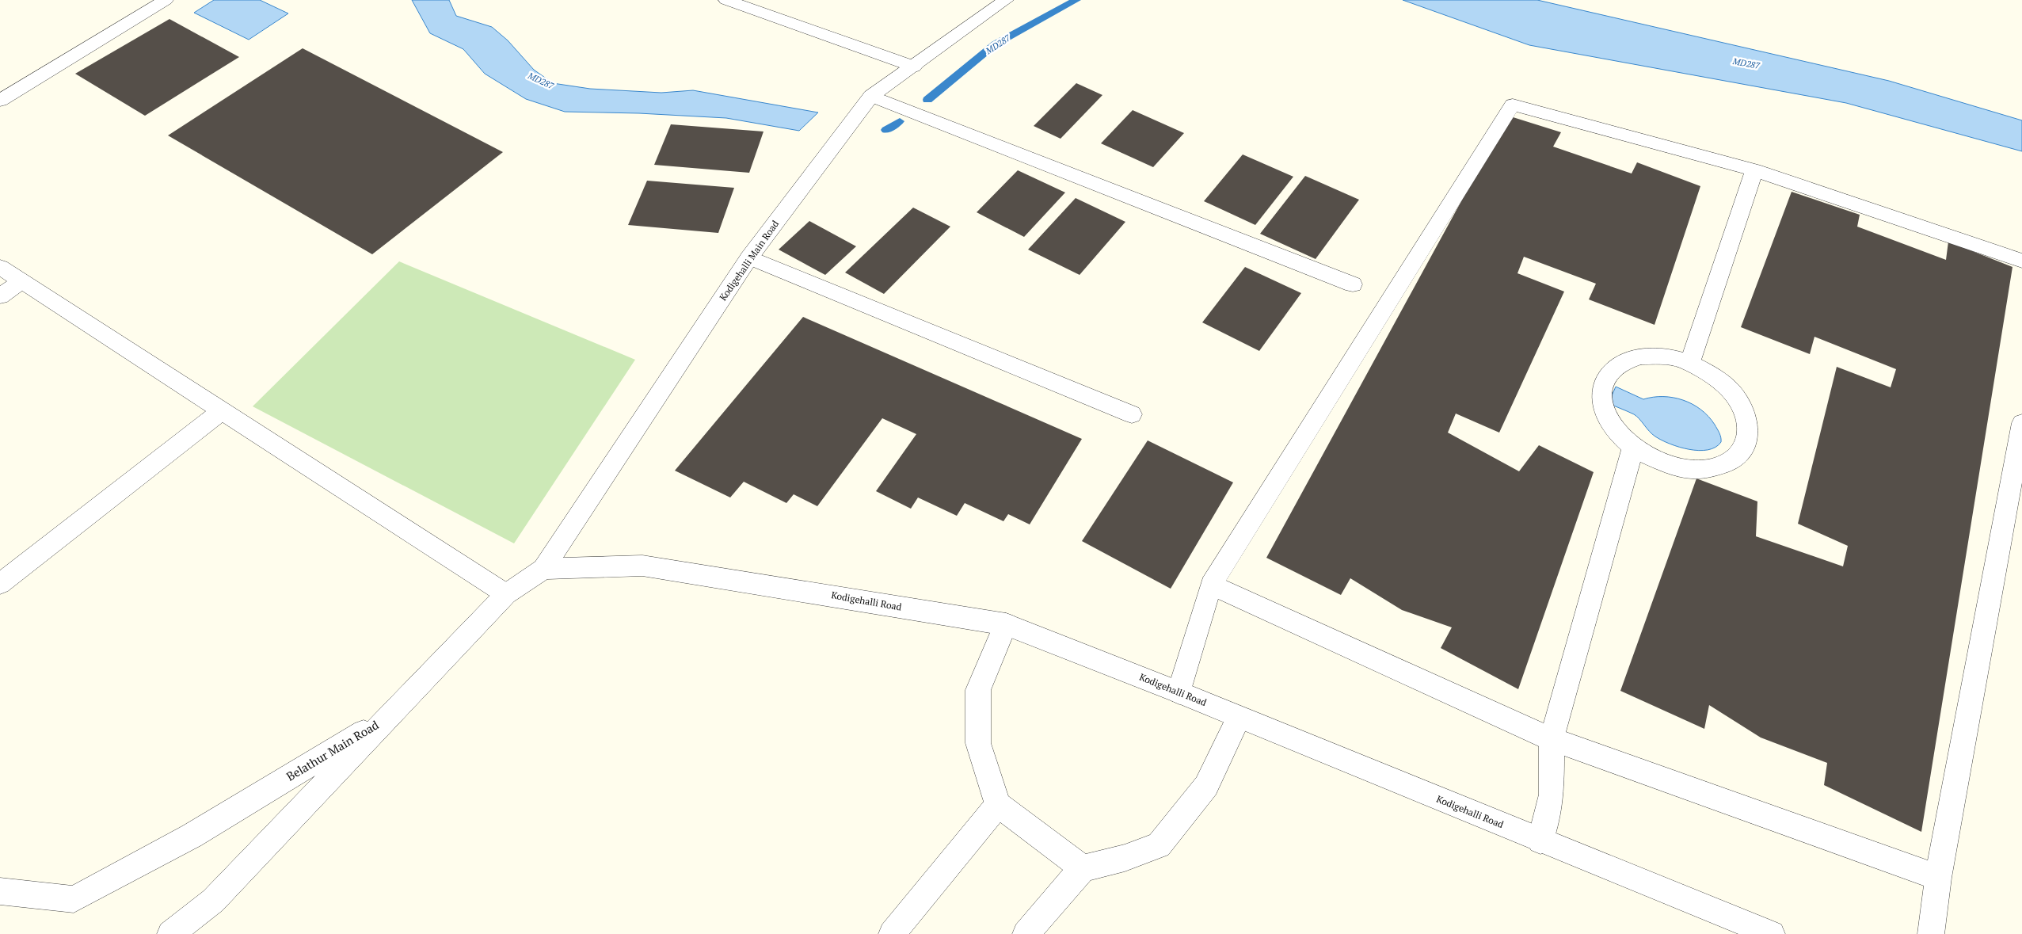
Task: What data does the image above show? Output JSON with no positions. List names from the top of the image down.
{
  "streets": {
    "street": ["Kodigehalli Main Road", "Kodigehalli Road", "Belathur Main Road"]
  },
  "crossings": [
    ["Kodigehalli Main Road", "Kodigehalli Road"]
  ],
  "water": ["MD287"]
}
